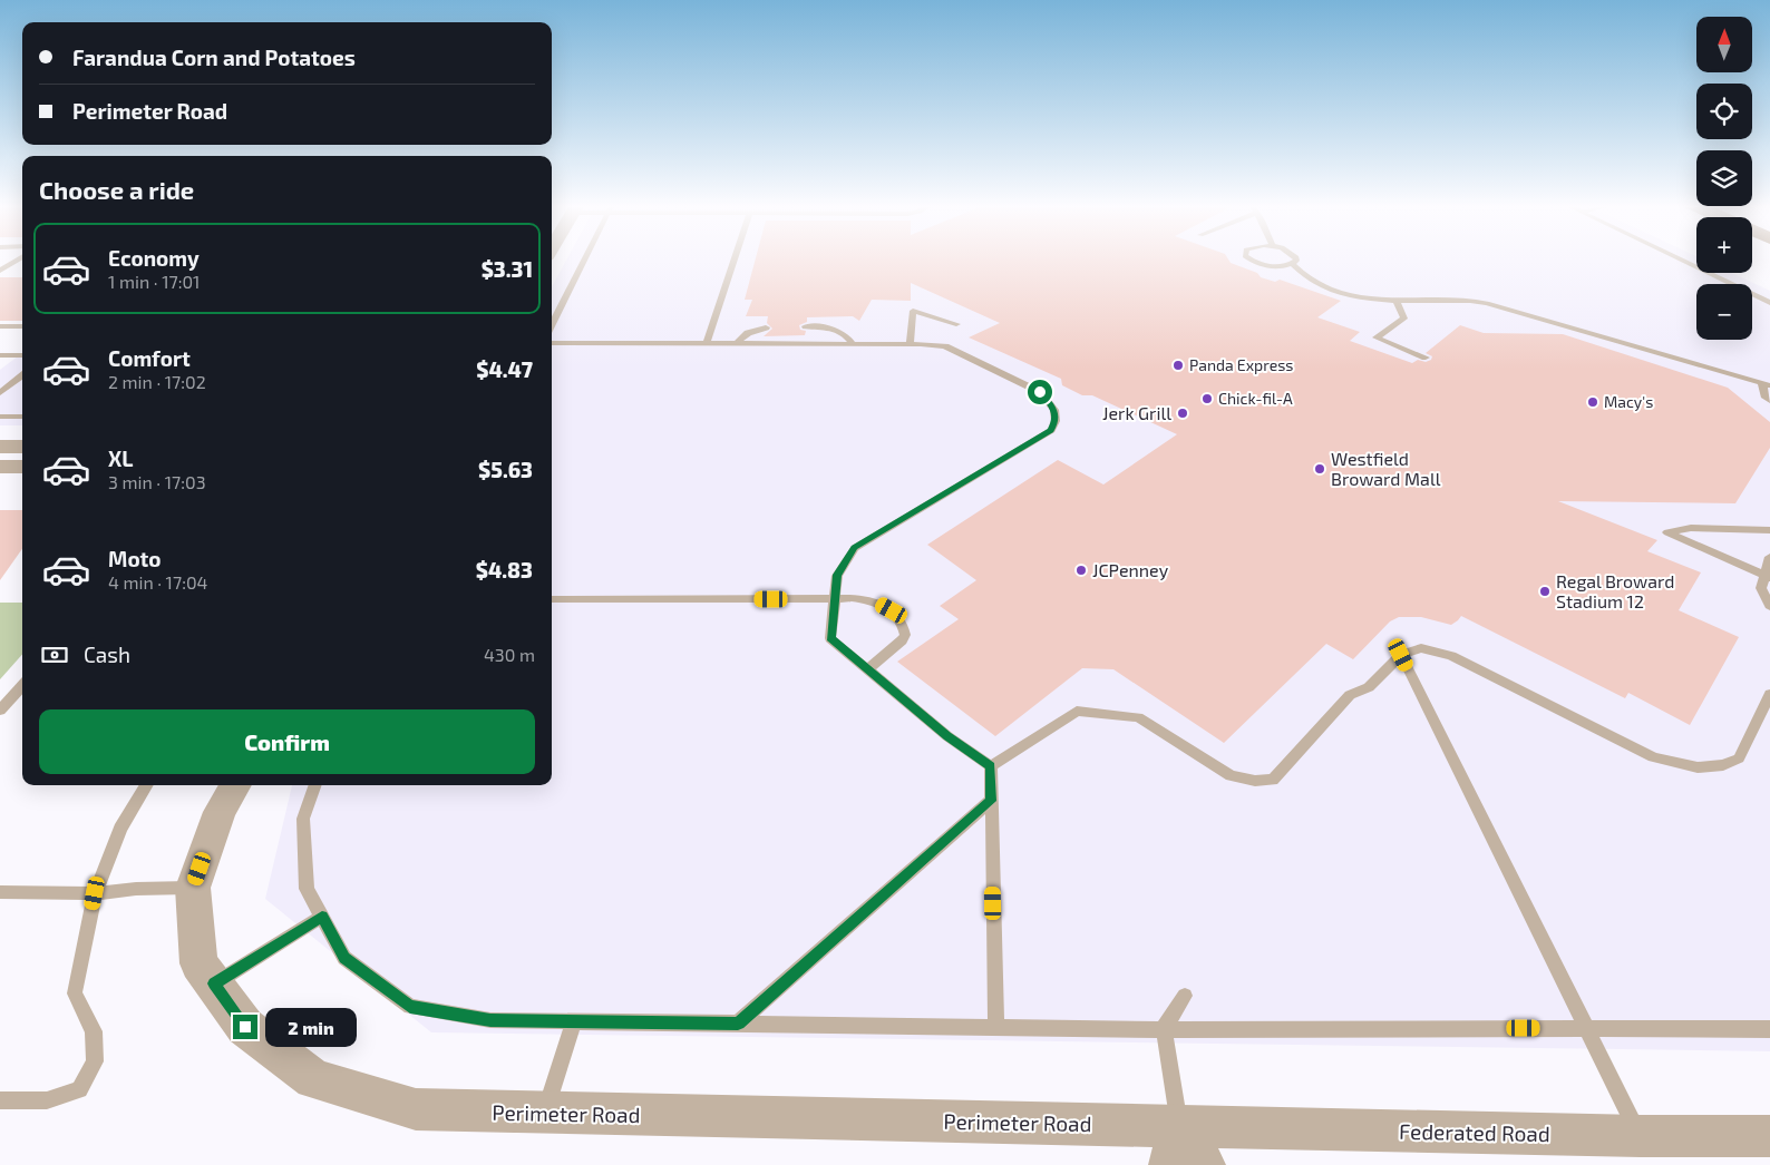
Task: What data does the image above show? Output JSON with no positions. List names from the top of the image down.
{
  "streets": {
    "street": ["Perimeter Road", "Federated Road"]
  },
  "crossings": [
    ["Perimeter Road", "Federated Road"]
  ],
  "places": [
    "Panda Express",
    "Chick-fil-A",
    "Macy's",
    "Jerk Grill",
    "Westfield Broward Mall",
    "JCPenney",
    "Regal Broward Stadium 12"
  ],
  "north": "top",
  "page": {
    "map_buttons": ["+", "−"],
    "banner": ["Farandua Corn and Potatoes", "Perimeter Road"],
    "heading": "Choose a ride",
    "list": [
      {
        "name": "Economy",
        "note": "1 min · 17:01",
        "value": "$3.31"
      },
      {
        "name": "Comfort",
        "note": "2 min · 17:02",
        "value": "$4.47"
      },
      {
        "name": "XL",
        "note": "3 min · 17:03",
        "value": "$5.63"
      },
      {
        "name": "Moto",
        "note": "4 min · 17:04",
        "value": "$4.83"
      }
    ],
    "pay": ["Cash", "430 m"],
    "buttons": "Confirm",
    "bubble": "2 min"
  }
}
